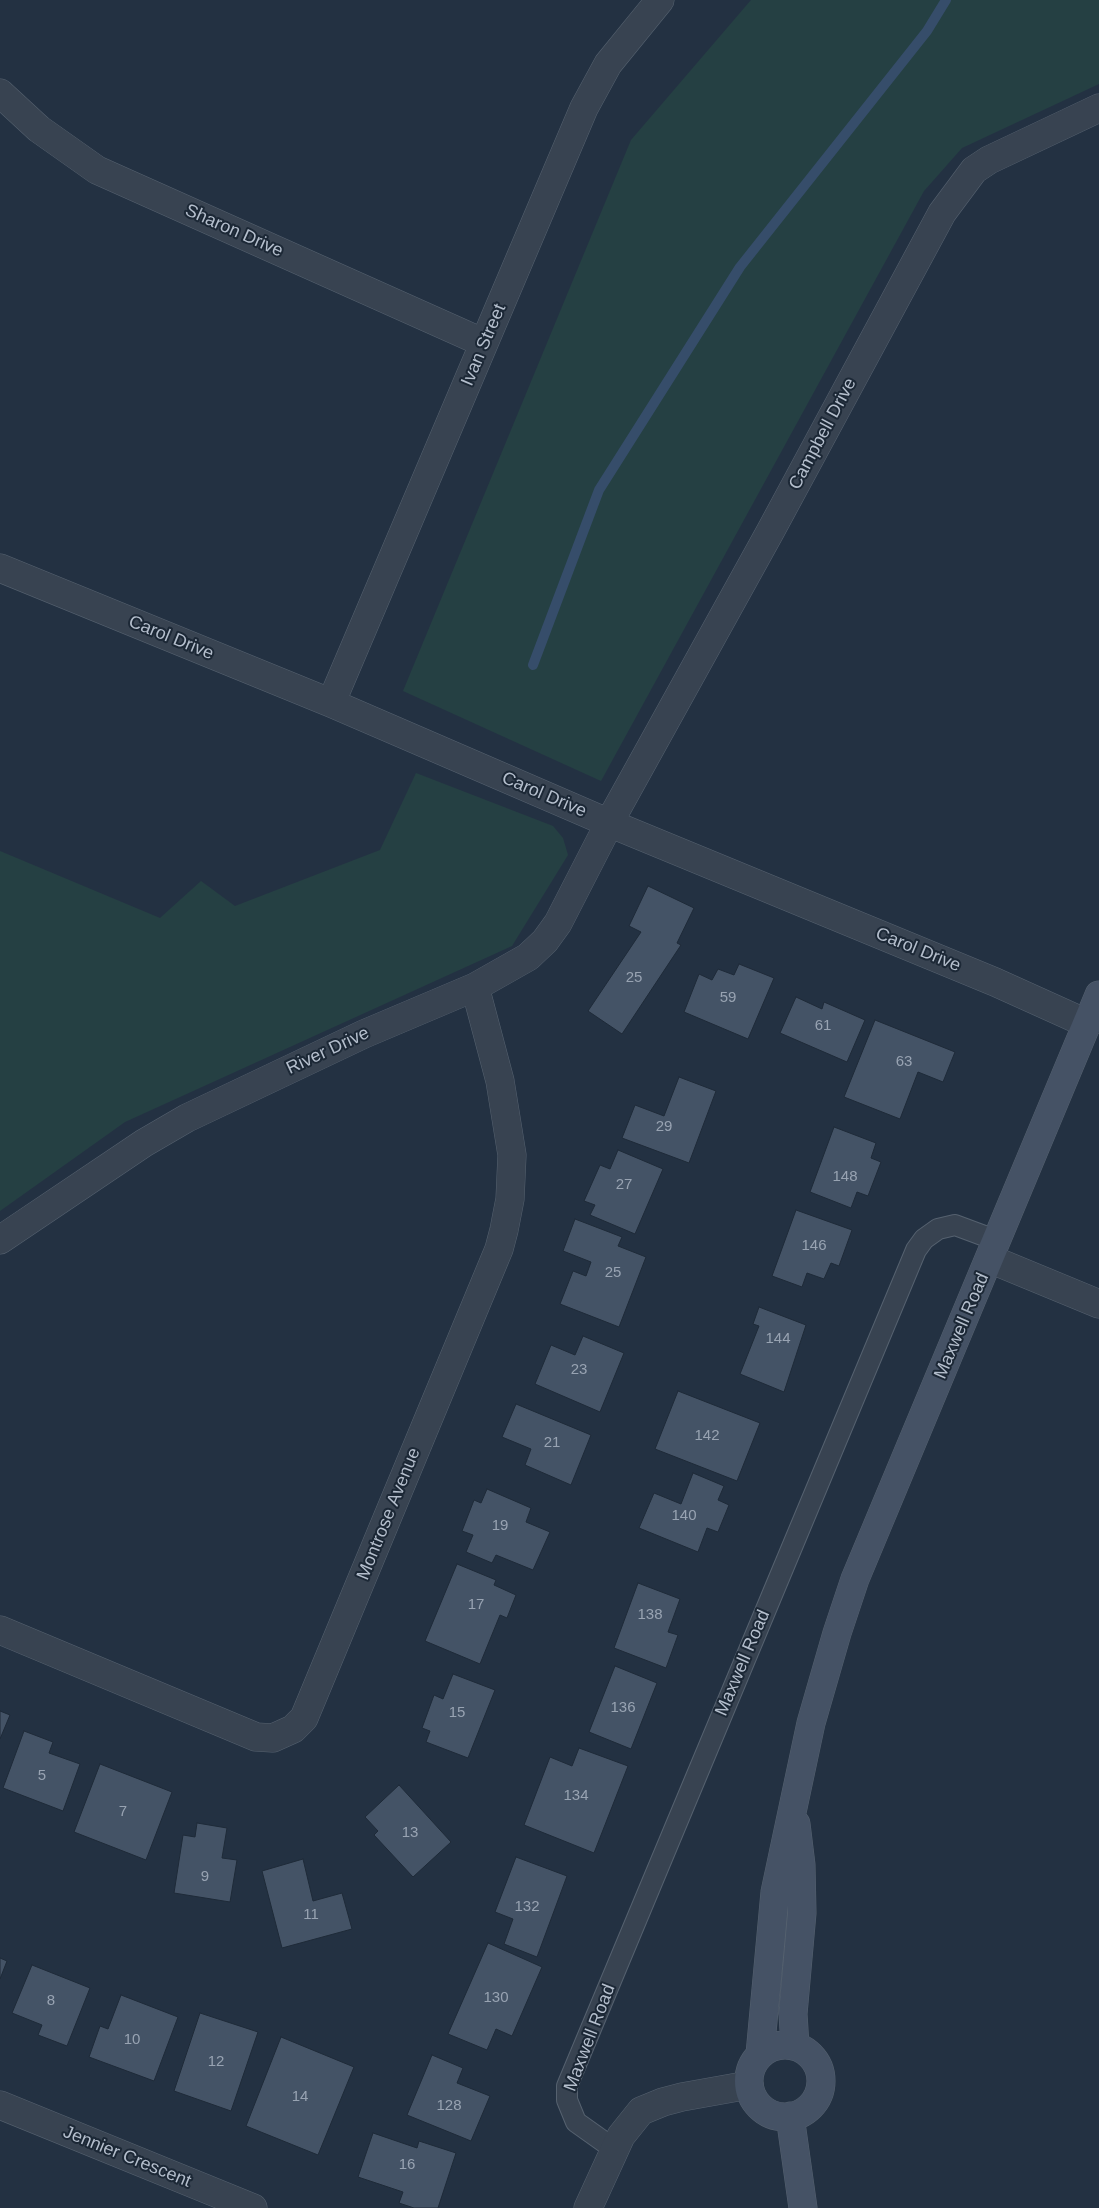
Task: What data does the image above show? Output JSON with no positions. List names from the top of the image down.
{
  "streets": {
    "street": [
      "Sharon Drive",
      "Ivan Street",
      "Campbell Drive",
      "Carol Drive",
      "River Drive",
      "Maxwell Road",
      "Montrose Avenue",
      "Jennier Crescent"
    ]
  },
  "crossings": [
    ["Sharon Drive", "Ivan Street"],
    ["Ivan Street", "Carol Drive"],
    ["Campbell Drive", "Carol Drive"],
    ["Campbell Drive", "River Drive"],
    ["Carol Drive", "River Drive"],
    ["Carol Drive", "Maxwell Road"],
    ["River Drive", "Montrose Avenue"]
  ],
  "house_numbers": [
    "25",
    "59",
    "61",
    "63",
    "29",
    "148",
    "27",
    "146",
    "25",
    "144",
    "23",
    "142",
    "21",
    "140",
    "19",
    "17",
    "138",
    "136",
    "15",
    "5",
    "134",
    "7",
    "13",
    "9",
    "132",
    "11",
    "130",
    "8",
    "10",
    "12",
    "14",
    "128",
    "16"
  ]
}
